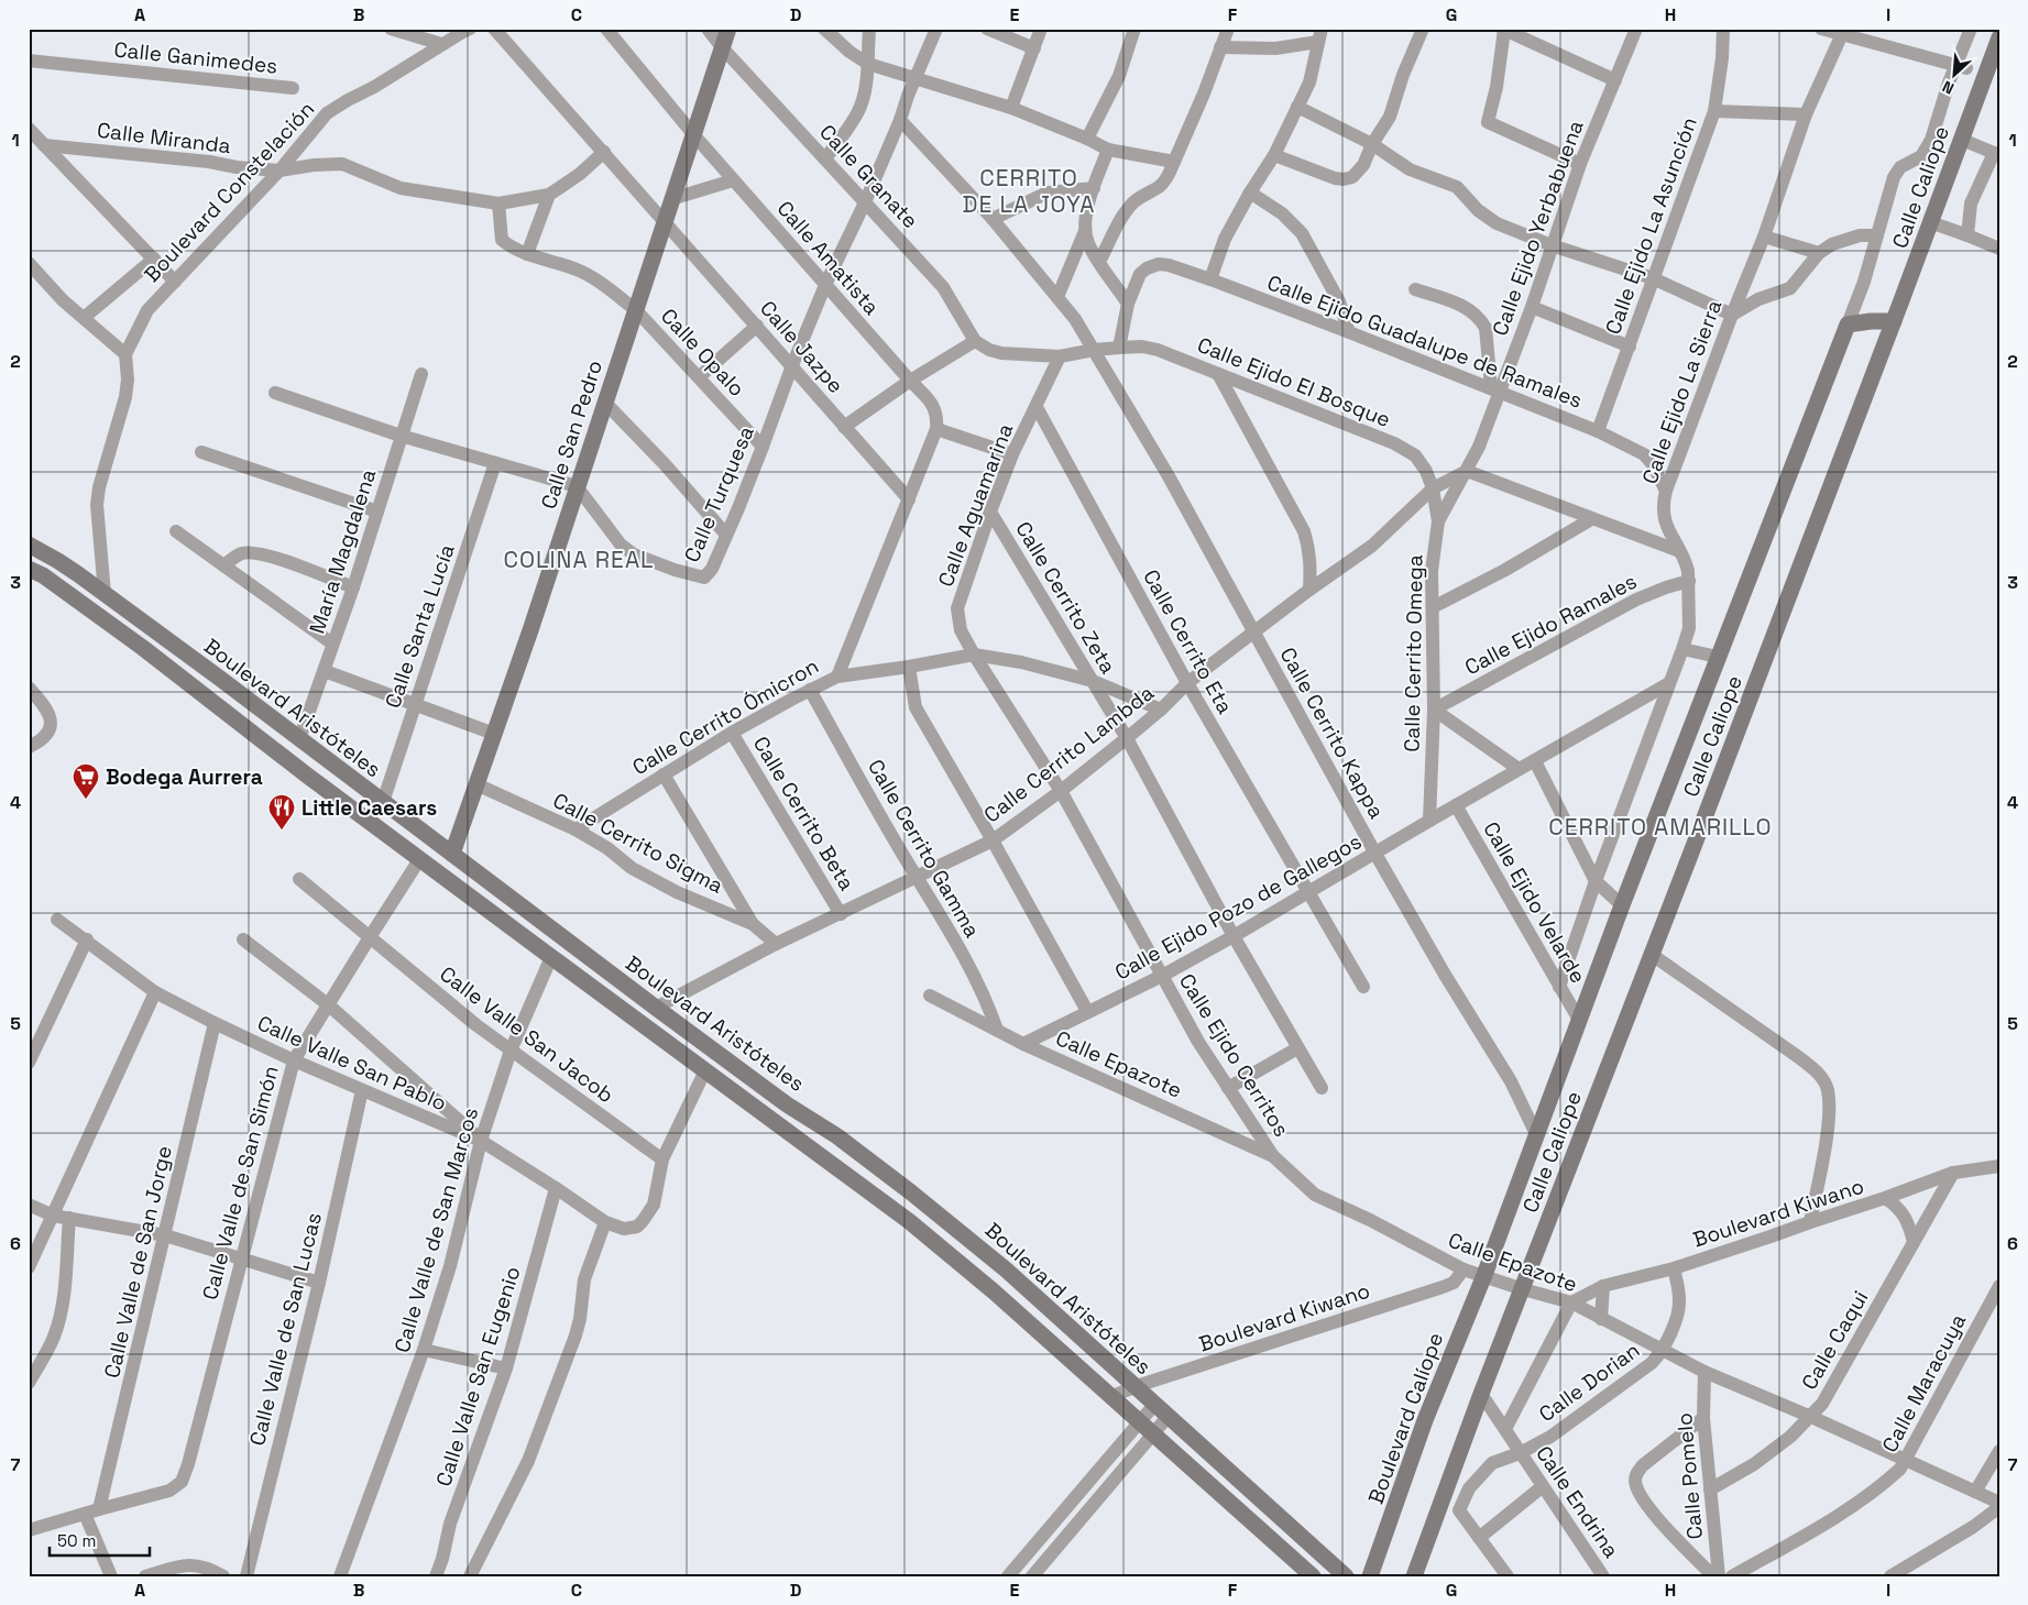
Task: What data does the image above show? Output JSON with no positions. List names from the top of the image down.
{
  "streets": {
    "street": [
      "Calle Ganimedes",
      "Calle Miranda",
      "Calle Granate",
      "Calle Caliope",
      "Boulevard Constelación",
      "Calle Ejido La Asunción",
      "Calle Ejido Yerbabuena",
      "Calle Amatista",
      "Calle Ejido Guadalupe de Ramales",
      "Calle Jazpe",
      "Calle Opalo",
      "Calle Ejido El Bosque",
      "Calle Ejido La Sierra",
      "Calle San Pedro",
      "Calle Turquesa",
      "Calle Aguamarina",
      "María Magdalena",
      "Calle Cerrito Zeta",
      "Calle Ejido Ramales",
      "Calle Santa Lucía",
      "Calle Cerrito Eta",
      "Calle Cerrito Omega",
      "Boulevard Aristóteles",
      "Calle Cerrito Ómicron",
      "Calle Cerrito Kappa",
      "Calle Cerrito Lambda",
      "Calle Cerrito Beta",
      "Calle Cerrito Sigma",
      "Calle Cerrito Gamma",
      "Calle Ejido Velarde",
      "Calle Ejido Pozo de Gallegos",
      "Calle Valle San Jacob",
      "Calle Ejido Cerritos",
      "Calle Valle San Pablo",
      "Calle Epazote",
      "Calle Valle de San Simón",
      "Boulevard Kiwano",
      "Calle Valle de San Marcos",
      "Calle Valle de San Jorge",
      "Calle Valle de San Lucas",
      "Calle Caqui",
      "Calle Valle San Eugenio",
      "Calle Dorian",
      "Calle Maracuya",
      "Boulevard Calíope",
      "Calle Pomelo",
      "Calle Endrina"
    ]
  },
  "crossings": [
    ["Calle Miranda", "Boulevard Constelación"],
    ["Calle Miranda", "Calle Opalo"],
    ["Calle Granate", "Calle Ejido El Bosque"],
    ["Calle Granate", "Calle San Pedro"],
    ["Calle Granate", "Calle Turquesa"],
    ["Calle Caliope", "Calle Cerrito Kappa"],
    ["Calle Caliope", "Calle Ejido Velarde"],
    ["Calle Caliope", "Calle Epazote"],
    ["Calle Caliope", "Boulevard Calíope"],
    ["Calle Ejido La Asunción", "Calle Ejido Guadalupe de Ramales"],
    ["Calle Ejido Yerbabuena", "Calle Ejido Guadalupe de Ramales"],
    ["Calle Ejido Yerbabuena", "Calle Cerrito Omega"],
    ["Calle Ejido Yerbabuena", "Calle Cerrito Lambda"],
    ["Calle Amatista", "Calle San Pedro"],
    ["Calle Amatista", "Calle Turquesa"],
    ["Calle Ejido Guadalupe de Ramales", "Calle Ejido La Sierra"],
    ["Calle Jazpe", "Calle San Pedro"],
    ["Calle Jazpe", "Calle Turquesa"],
    ["Calle Opalo", "Calle San Pedro"],
    ["Calle Opalo", "Calle Turquesa"],
    ["Calle Ejido El Bosque", "Calle Aguamarina"],
    ["Calle Ejido El Bosque", "Calle Cerrito Omega"],
    ["Calle Ejido El Bosque", "Calle Cerrito Kappa"],
    ["Calle Ejido El Bosque", "Calle Cerrito Lambda"],
    ["Calle Ejido La Sierra", "Calle Ejido Ramales"],
    ["Calle Ejido La Sierra", "Calle Ejido Velarde"],
    ["Calle Ejido La Sierra", "Calle Ejido Pozo de Gallegos"],
    ["Calle San Pedro", "Calle Turquesa"],
    ["Calle San Pedro", "Boulevard Aristóteles"],
    ["Calle San Pedro", "Calle Cerrito Sigma"],
    ["Calle Turquesa", "Calle Cerrito Kappa"],
    ["Calle Aguamarina", "Calle Cerrito Zeta"],
    ["Calle Aguamarina", "Calle Cerrito Eta"],
    ["Calle Aguamarina", "Calle Ejido Cerritos"],
    ["María Magdalena", "Boulevard Aristóteles"],
    ["Calle Cerrito Zeta", "Calle Cerrito Ómicron"],
    ["Calle Cerrito Zeta", "Calle Cerrito Lambda"],
    ["Calle Cerrito Zeta", "Calle Ejido Pozo de Gallegos"],
    ["Calle Ejido Ramales", "Calle Cerrito Omega"],
    ["Calle Santa Lucía", "Boulevard Aristóteles"],
    ["Calle Cerrito Eta", "Calle Cerrito Lambda"],
    ["Calle Cerrito Eta", "Calle Ejido Pozo de Gallegos"],
    ["Calle Cerrito Omega", "Calle Cerrito Lambda"],
    ["Calle Cerrito Omega", "Calle Ejido Pozo de Gallegos"],
    ["Boulevard Aristóteles", "Calle Cerrito Lambda"],
    ["Boulevard Aristóteles", "Calle Valle de San Simón"],
    ["Boulevard Aristóteles", "Boulevard Kiwano"],
    ["Boulevard Aristóteles", "Calle Valle de San Marcos"],
    ["Calle Cerrito Ómicron", "Calle Cerrito Lambda"],
    ["Calle Cerrito Ómicron", "Calle Cerrito Beta"],
    ["Calle Cerrito Ómicron", "Calle Cerrito Sigma"],
    ["Calle Cerrito Ómicron", "Calle Cerrito Gamma"],
    ["Calle Cerrito Ómicron", "Calle Ejido Cerritos"],
    ["Calle Cerrito Kappa", "Calle Cerrito Lambda"],
    ["Calle Cerrito Kappa", "Calle Ejido Pozo de Gallegos"],
    ["Calle Cerrito Lambda", "Calle Cerrito Beta"],
    ["Calle Cerrito Lambda", "Calle Cerrito Sigma"],
    ["Calle Cerrito Lambda", "Calle Cerrito Gamma"],
    ["Calle Cerrito Lambda", "Calle Ejido Cerritos"],
    ["Calle Cerrito Gamma", "Calle Epazote"],
    ["Calle Ejido Velarde", "Calle Ejido Pozo de Gallegos"],
    ["Calle Ejido Pozo de Gallegos", "Calle Ejido Cerritos"],
    ["Calle Ejido Pozo de Gallegos", "Calle Epazote"],
    ["Calle Valle San Jacob", "Calle Valle San Pablo"],
    ["Calle Valle San Jacob", "Calle Valle de San Simón"],
    ["Calle Valle San Jacob", "Calle Valle de San Marcos"],
    ["Calle Ejido Cerritos", "Calle Epazote"],
    ["Calle Valle San Pablo", "Calle Valle de San Simón"],
    ["Calle Valle San Pablo", "Calle Valle de San Marcos"],
    ["Calle Valle San Pablo", "Calle Valle de San Jorge"],
    ["Calle Valle San Pablo", "Calle Valle de San Lucas"],
    ["Calle Valle San Pablo", "Calle Valle San Eugenio"],
    ["Calle Epazote", "Boulevard Kiwano"],
    ["Calle Epazote", "Calle Caqui"],
    ["Calle Epazote", "Calle Dorian"],
    ["Calle Epazote", "Calle Maracuya"],
    ["Calle Epazote", "Boulevard Calíope"],
    ["Calle Epazote", "Calle Pomelo"],
    ["Calle Valle de San Simón", "Calle Valle de San Jorge"],
    ["Boulevard Kiwano", "Calle Caqui"],
    ["Boulevard Kiwano", "Calle Dorian"],
    ["Calle Caqui", "Calle Pomelo"],
    ["Calle Dorian", "Calle Endrina"]
  ],
  "districts": ["CERRITO DE LA JOYA", "COLINA REAL", "CERRITO AMARILLO"],
  "places": {
    "supermarket": ["Bodega Aurrera"],
    "restaurant": ["Little Caesars"]
  },
  "scale_bar": "50 m",
  "north": "bottom left",
  "grid": {
    "columns": [
      "A",
      "B",
      "C",
      "D",
      "E",
      "F",
      "G",
      "H",
      "I"
    ],
    "rows": [
      "1",
      "2",
      "3",
      "4",
      "5",
      "6",
      "7"
    ]
  }
}
